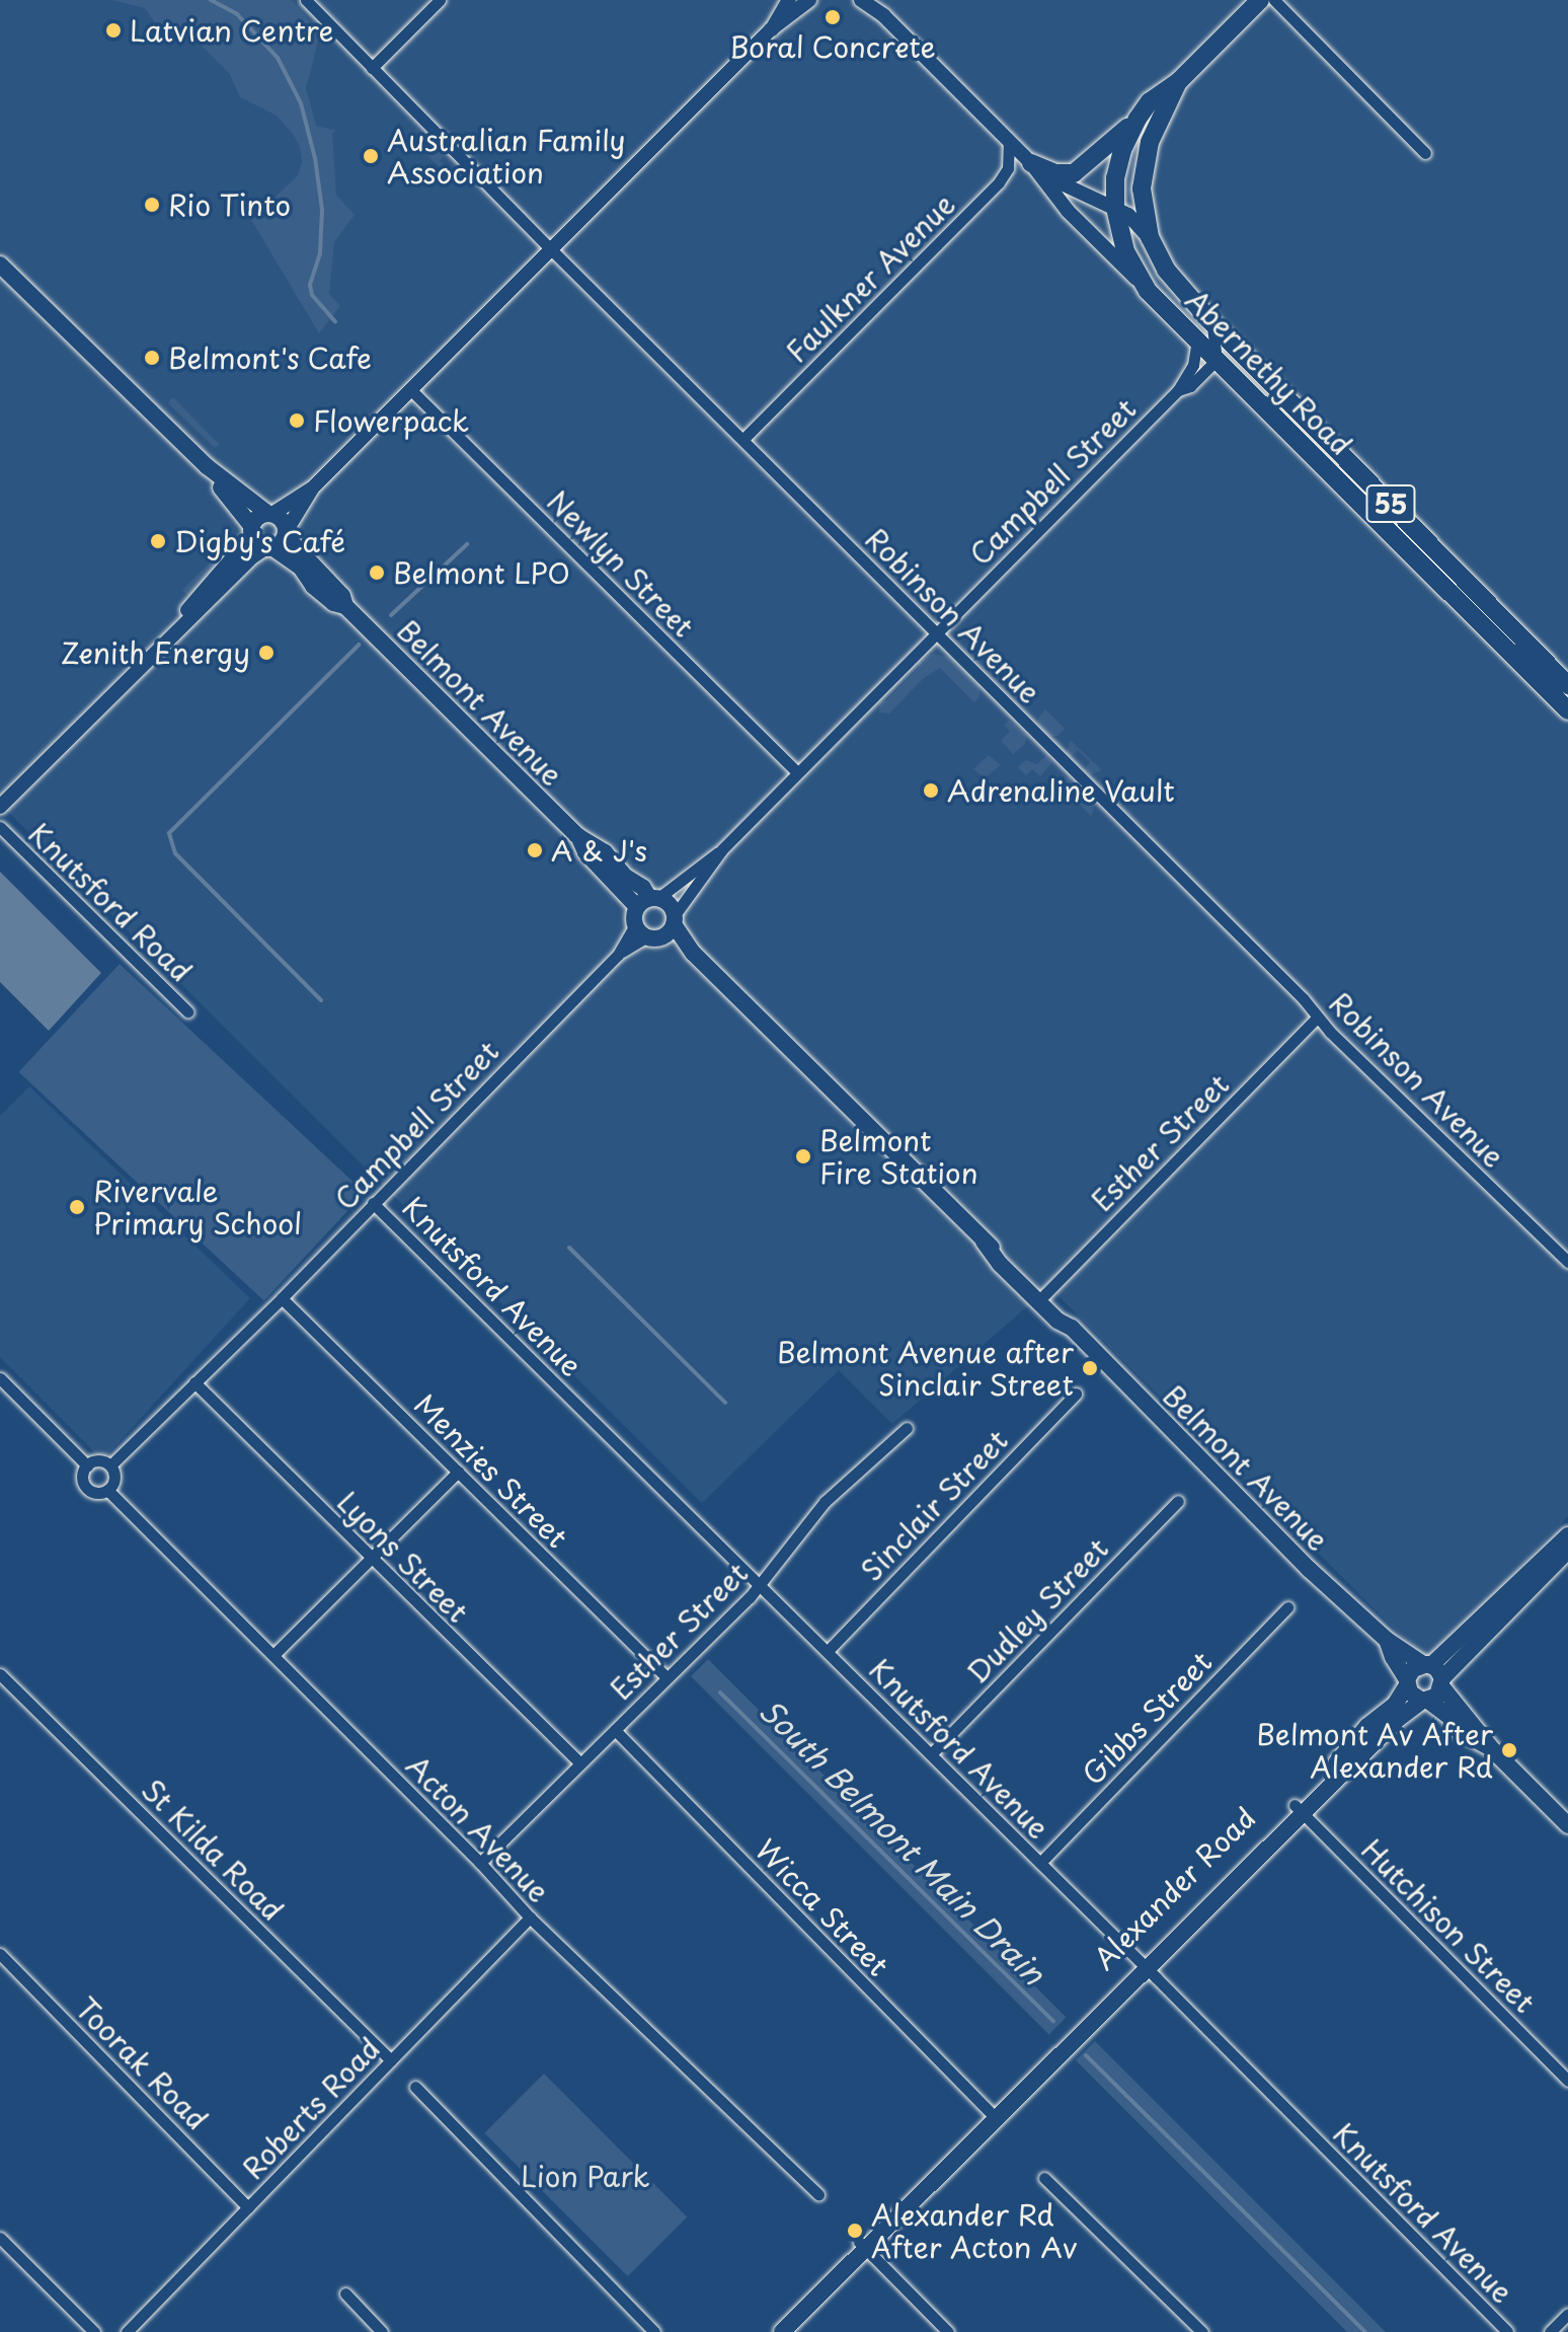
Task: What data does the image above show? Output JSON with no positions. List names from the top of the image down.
{
  "streets": {
    "main road": [
      "Abernethy Road",
      "55",
      "Belmont Avenue",
      "Alexander Road"
    ],
    "street": [
      "Faulkner Avenue",
      "Campbell Street",
      "Newlyn Street",
      "Robinson Avenue",
      "Knutsford Road",
      "Esther Street",
      "Knutsford Avenue",
      "Menzies Street",
      "Sinclair Street",
      "Lyons Street",
      "Dudley Street",
      "Gibbs Street",
      "Acton Avenue",
      "St Kilda Road",
      "Wicca Street",
      "Hutchison Street",
      "Toorak Road",
      "Roberts Road"
    ]
  },
  "crossings": [
    ["Faulkner Avenue", "Abernethy Road"],
    ["Faulkner Avenue", "Robinson Avenue"],
    ["Abernethy Road", "Campbell Street"],
    ["Abernethy Road", "55"],
    ["Campbell Street", "Newlyn Street"],
    ["Campbell Street", "Robinson Avenue"],
    ["Campbell Street", "Belmont Avenue"],
    ["Campbell Street", "Knutsford Avenue"],
    ["Campbell Street", "Menzies Street"],
    ["Campbell Street", "Lyons Street"],
    ["Campbell Street", "Acton Avenue"],
    ["Robinson Avenue", "Esther Street"],
    ["Belmont Avenue", "Esther Street"],
    ["Belmont Avenue", "Alexander Road"],
    ["Esther Street", "Knutsford Avenue"],
    ["Esther Street", "Menzies Street"],
    ["Esther Street", "Lyons Street"],
    ["Esther Street", "Acton Avenue"],
    ["Esther Street", "Wicca Street"],
    ["Knutsford Avenue", "Sinclair Street"],
    ["Knutsford Avenue", "Dudley Street"],
    ["Knutsford Avenue", "Gibbs Street"],
    ["Knutsford Avenue", "Alexander Road"],
    ["Acton Avenue", "Roberts Road"],
    ["St Kilda Road", "Roberts Road"],
    ["Alexander Road", "Wicca Street"],
    ["Alexander Road", "Hutchison Street"],
    ["Toorak Road", "Roberts Road"]
  ],
  "water": ["South Belmont Main Drain"],
  "parks": ["Lion Park"],
  "places": [
    "Boral Concrete",
    "Latvian Centre",
    "Australian Family Association",
    "Rio Tinto",
    "Belmont's Cafe",
    "Flowerpack",
    "Digby's Café",
    "Belmont LPO",
    "Zenith Energy",
    "Adrenaline Vault",
    "A & J's",
    "Belmont Fire Station",
    "Rivervale Primary School",
    "Belmont Avenue after Sinclair Street",
    "Belmont Av After Alexander Rd",
    "Alexander Rd After Acton Av"
  ]
}
